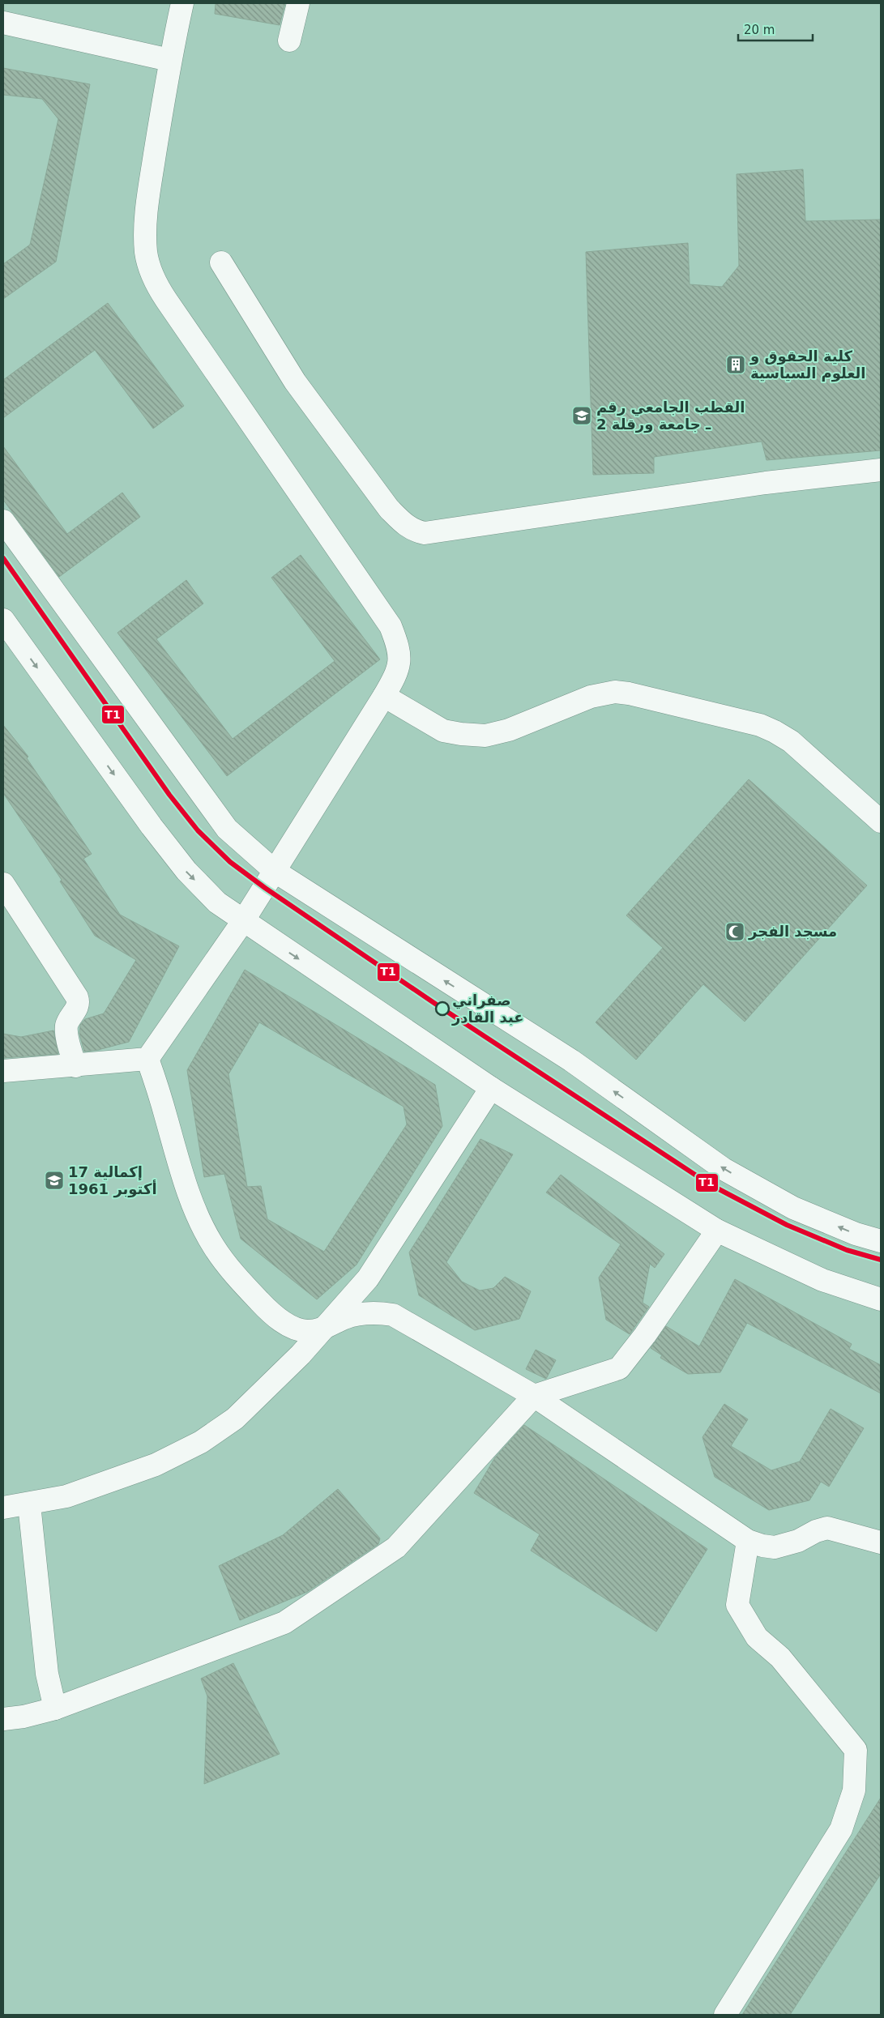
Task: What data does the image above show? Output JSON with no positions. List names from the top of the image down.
{
  "places": {
    "building": ["كلية الحقوق و العلوم السياسية"],
    "school or university": ["القطب الجامعي رقم 2 ـ جامعة ورقلة", "إكمالية 17 أكتوبر 1961"],
    "mosque": ["مسجد الفجر"],
    "other": ["صفراني عبد القادر"]
  },
  "lines": ["transit line T1"],
  "scale_bar": "20 m"
}
